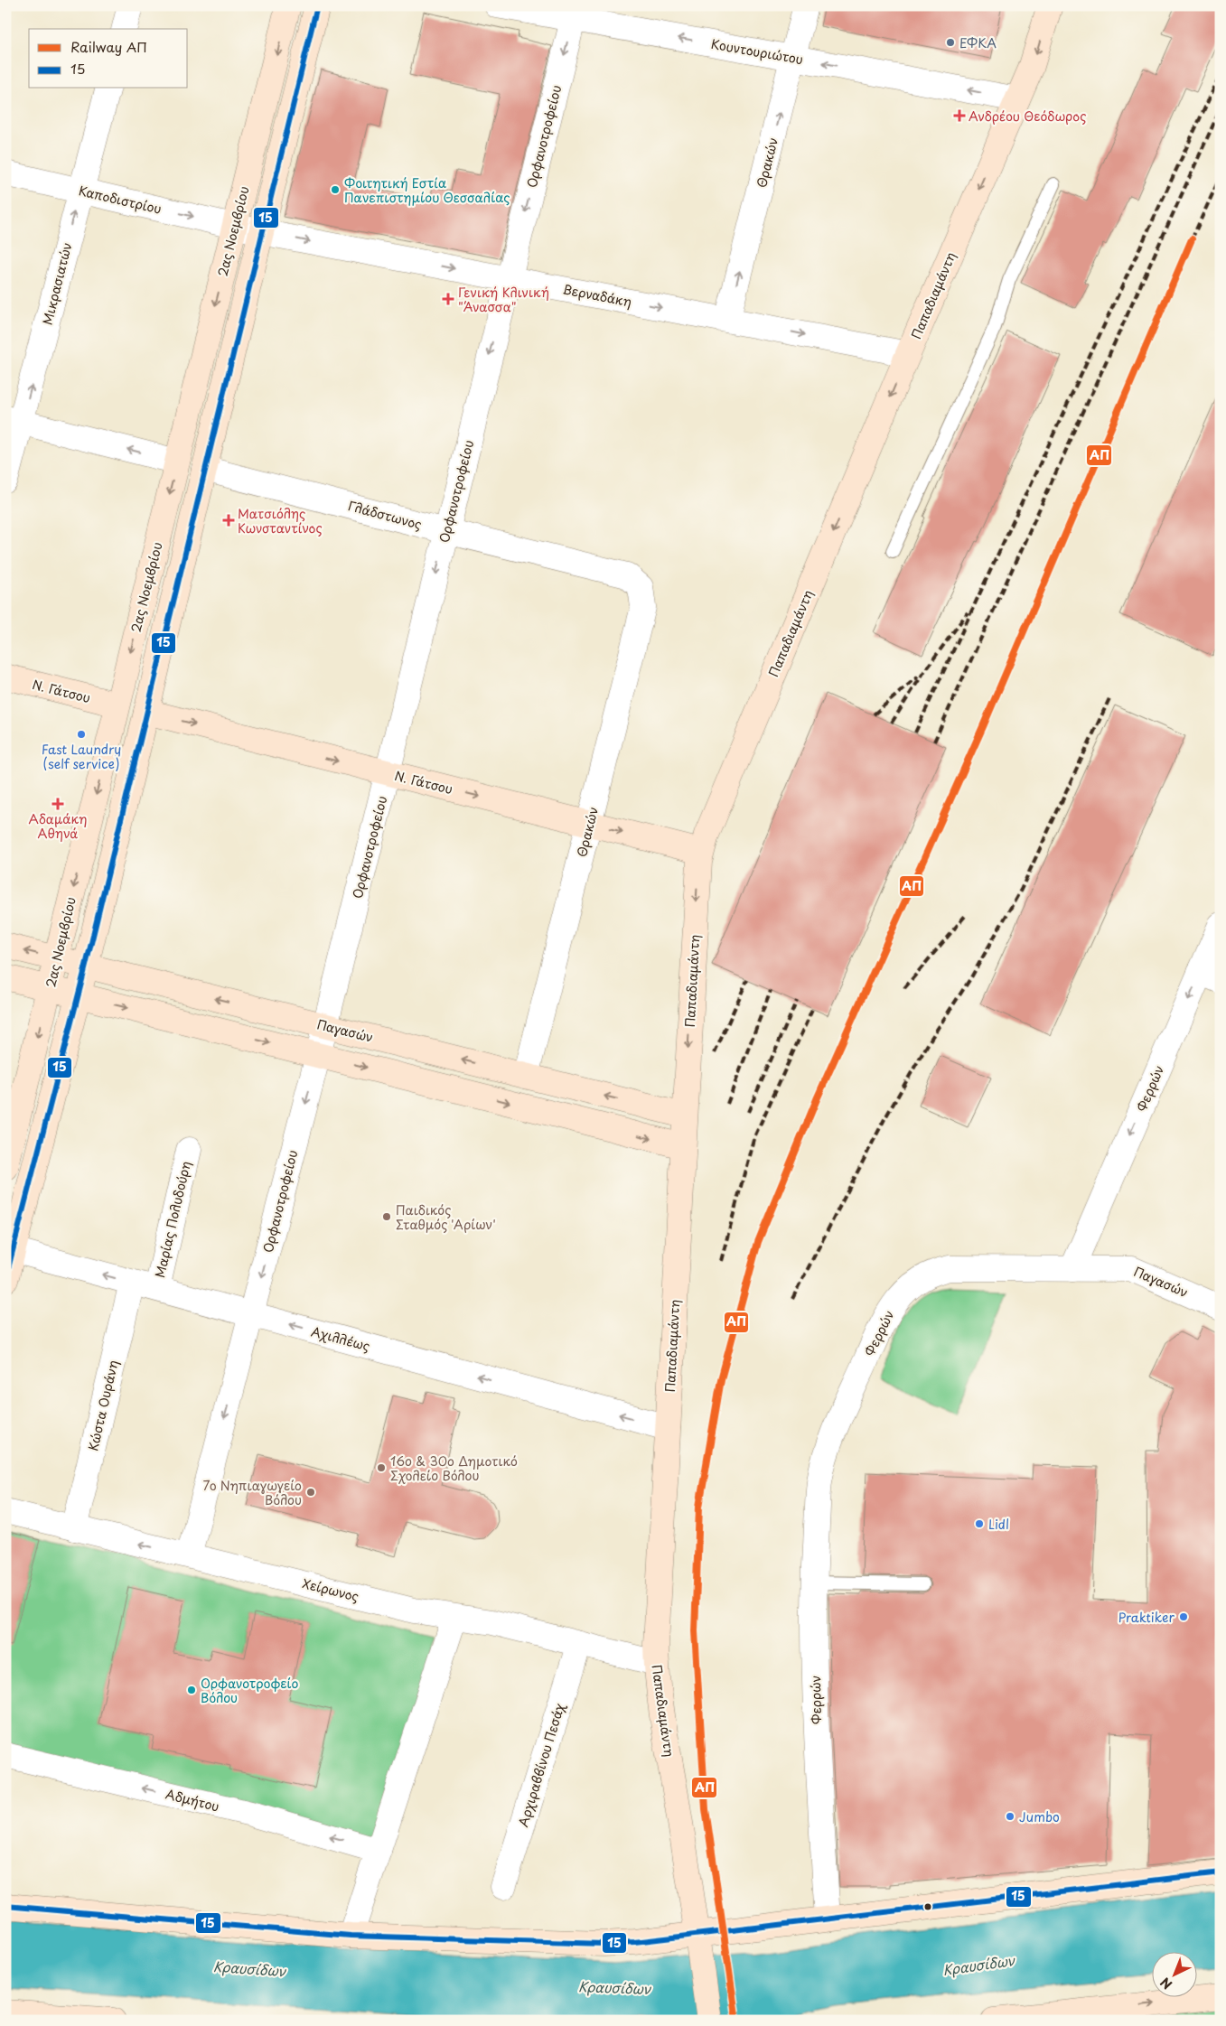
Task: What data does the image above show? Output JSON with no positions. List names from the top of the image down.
{
  "streets": {
    "street": [
      "Κουντουριώτου",
      "Ορφανοτροφείου",
      "Θρακών",
      "Καποδιστρίου",
      "2ας Νοεμβρίου",
      "Μικρασιατών",
      "Βερναδάκη",
      "Παπαδιαμάντη",
      "Γλάδστωνος",
      "Ν. Γάτσου",
      "Παγασών",
      "Φερρών",
      "Μαρίας Πολυδούρη",
      "Αχιλλέως",
      "Κώστα Ουράνη",
      "Χείρωνος",
      "Αρχιραββίνου Πεσάχ",
      "Αδμήτου"
    ]
  },
  "crossings": [
    ["Κουντουριώτου", "Ορφανοτροφείου"],
    ["Κουντουριώτου", "Θρακών"],
    ["Κουντουριώτου", "Παπαδιαμάντη"],
    ["Ορφανοτροφείου", "Βερναδάκη"],
    ["Ορφανοτροφείου", "Γλάδστωνος"],
    ["Ορφανοτροφείου", "Ν. Γάτσου"],
    ["Ορφανοτροφείου", "Παγασών"],
    ["Ορφανοτροφείου", "Αχιλλέως"],
    ["Ορφανοτροφείου", "Χείρωνος"],
    ["Θρακών", "Βερναδάκη"],
    ["Θρακών", "Γλάδστωνος"],
    ["Θρακών", "Ν. Γάτσου"],
    ["Θρακών", "Παγασών"],
    ["Καποδιστρίου", "2ας Νοεμβρίου"],
    ["Καποδιστρίου", "Μικρασιατών"],
    ["Καποδιστρίου", "Βερναδάκη"],
    ["2ας Νοεμβρίου", "Ν. Γάτσου"],
    ["2ας Νοεμβρίου", "Παγασών"],
    ["Βερναδάκη", "Παπαδιαμάντη"],
    ["Παπαδιαμάντη", "Ν. Γάτσου"],
    ["Παπαδιαμάντη", "Παγασών"],
    ["Παπαδιαμάντη", "Αχιλλέως"],
    ["Παπαδιαμάντη", "Χείρωνος"],
    ["Παγασών", "Φερρών"],
    ["Μαρίας Πολυδούρη", "Αχιλλέως"],
    ["Αχιλλέως", "Κώστα Ουράνη"],
    ["Κώστα Ουράνη", "Χείρωνος"],
    ["Χείρωνος", "Αρχιραββίνου Πεσάχ"]
  ],
  "one_way": [
    "Κουντουριώτου",
    "Ορφανοτροφείου",
    "Καποδιστρίου",
    "Βερναδάκη",
    "Παπαδιαμάντη",
    "Ν. Γάτσου",
    "Αχιλλέως"
  ],
  "water": ["Κραυσίδων"],
  "places": {
    "other": [
      "ΕΦΚΑ",
      "Φοιτητική Εστία Πανεπιστημίου Θεσσαλίας",
      "Fast Laundry (self service)",
      "Παιδικός Σταθμός 'Αρίων'",
      "16ο & 30ο Δημοτικό Σχολείο Βόλου",
      "7ο Νηπιαγωγείο Βόλου",
      "Lidl",
      "Praktiker",
      "Ορφανοτροφείο Βόλου",
      "Jumbo"
    ],
    "health": [
      "Ανδρέου Θεόδωρος",
      "Γενική Κλινική \"Άνασσα\"",
      "Ματσιόλης Κωνσταντίνος",
      "Αδαμάκη Αθηνά"
    ]
  },
  "lines": ["transit line 15", "rail line ΑΠ"],
  "legend": ["Railway ΑΠ", "15"],
  "north": "bottom left"
}
